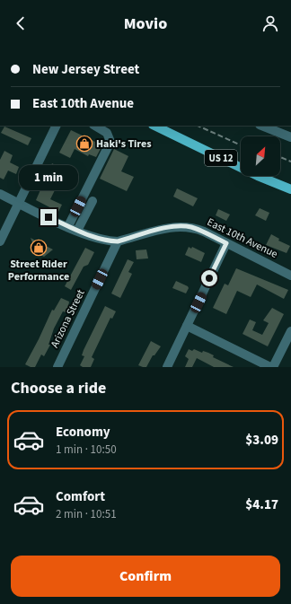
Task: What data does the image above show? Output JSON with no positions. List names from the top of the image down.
{
  "streets": {
    "main road": ["US 12"],
    "street": ["East 10th Avenue", "Arizona Street"]
  },
  "crossings": [
    ["East 10th Avenue", "Arizona Street"]
  ],
  "places": {
    "shop": ["Haki's Tires", "Street Rider Performance"]
  },
  "north": "top right",
  "page": {
    "header": "Movio",
    "banner": ["New Jersey Street", "East 10th Avenue"],
    "bubble": "1 min",
    "heading": "Choose a ride",
    "list": [
      {
        "name": "Economy",
        "note": "1 min · 10:50",
        "value": "$3.09"
      },
      {
        "name": "Comfort",
        "note": "2 min · 10:51",
        "value": "$4.17"
      }
    ],
    "buttons": "Confirm"
  }
}
